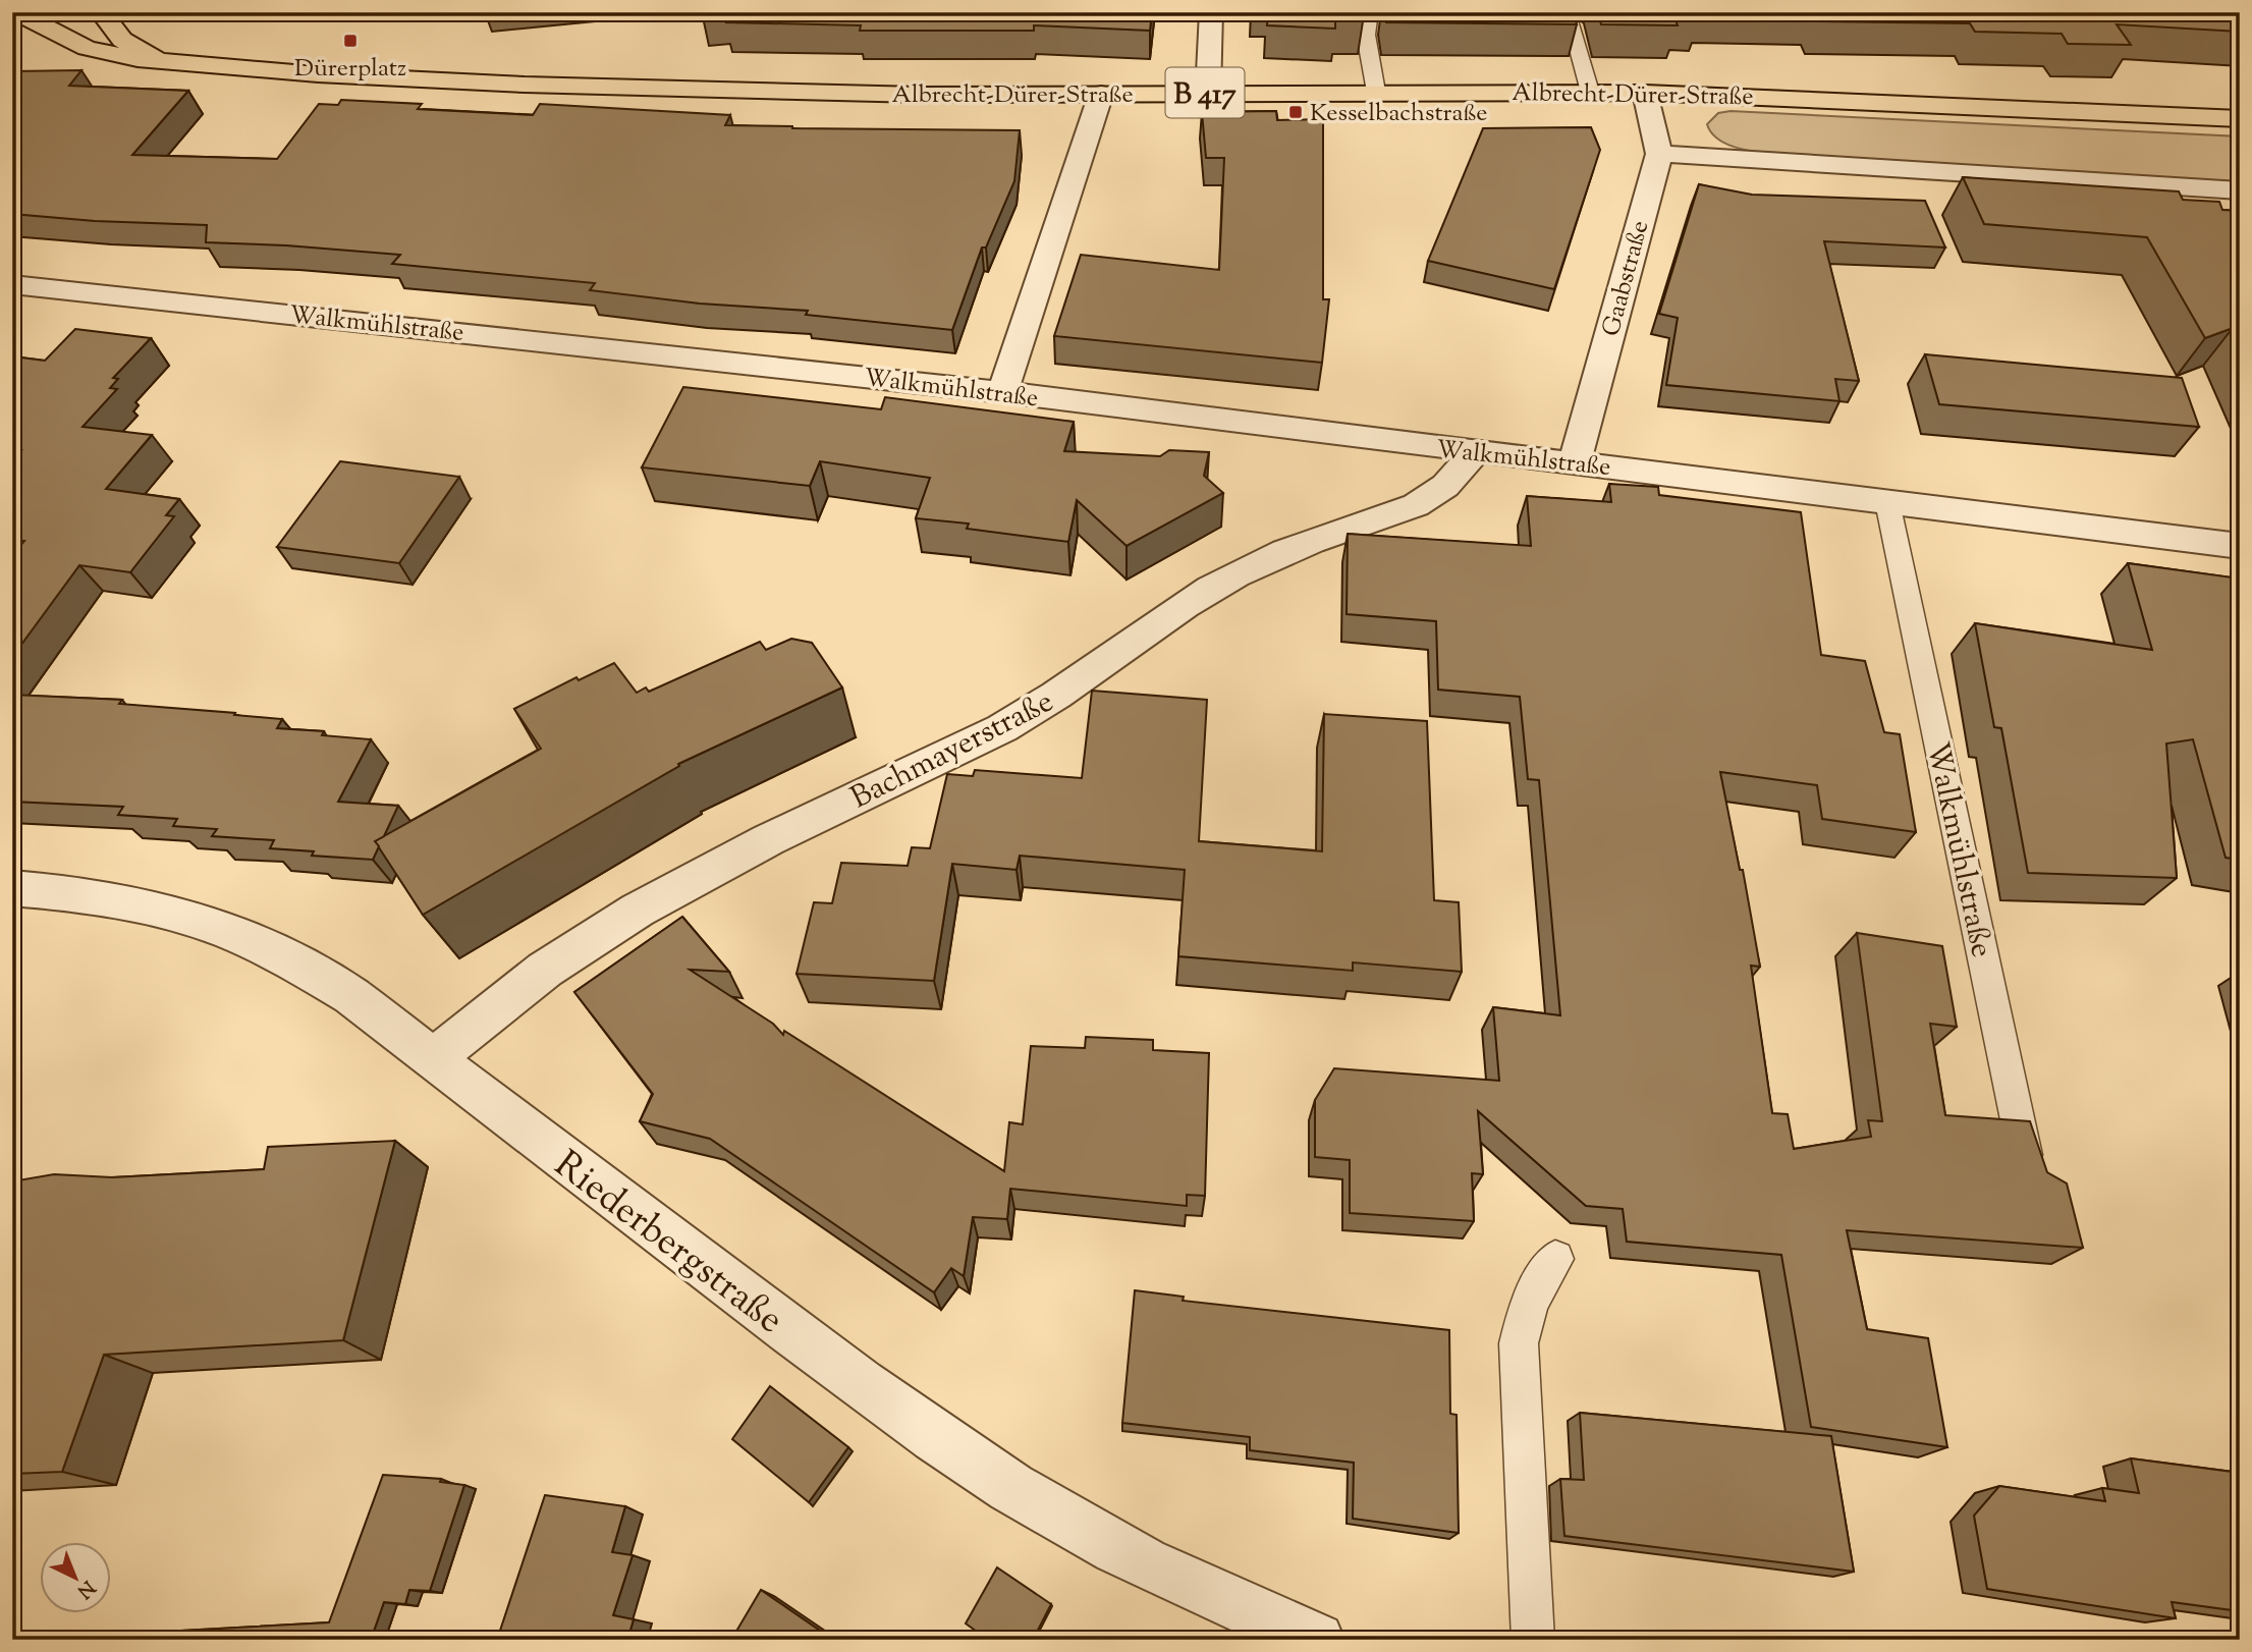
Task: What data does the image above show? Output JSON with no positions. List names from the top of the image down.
{
  "streets": {
    "main road": ["B 417", "Albrecht-Dürer-Straße"],
    "street": [
      "Gaabstraße",
      "Walkmühlstraße",
      "Bachmayerstraße",
      "Riederbergstraße"
    ]
  },
  "crossings": [
    ["Albrecht-Dürer-Straße", "Gaabstraße"],
    ["Gaabstraße", "Walkmühlstraße"],
    ["Walkmühlstraße", "Bachmayerstraße"],
    ["Bachmayerstraße", "Riederbergstraße"]
  ],
  "places": {
    "transit": ["Dürerplatz", "Kesselbachstraße"]
  },
  "north": "bottom right"
}
